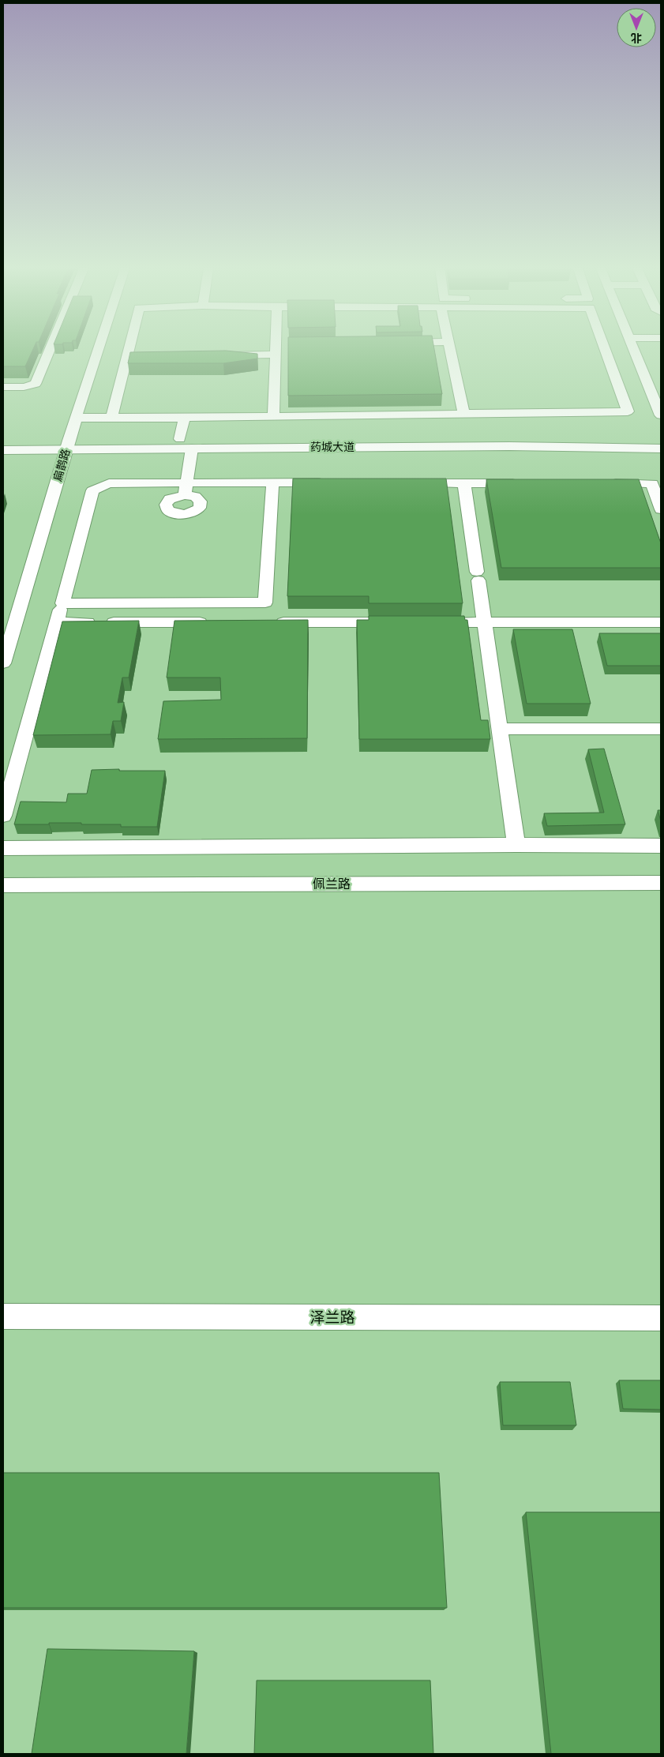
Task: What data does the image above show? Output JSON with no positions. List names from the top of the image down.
{
  "streets": {
    "main road": ["药城大道"],
    "street": ["扁鹊路", "佩兰路", "泽兰路"]
  },
  "crossings": [
    ["药城大道", "扁鹊路"]
  ],
  "north": "bottom"
}
